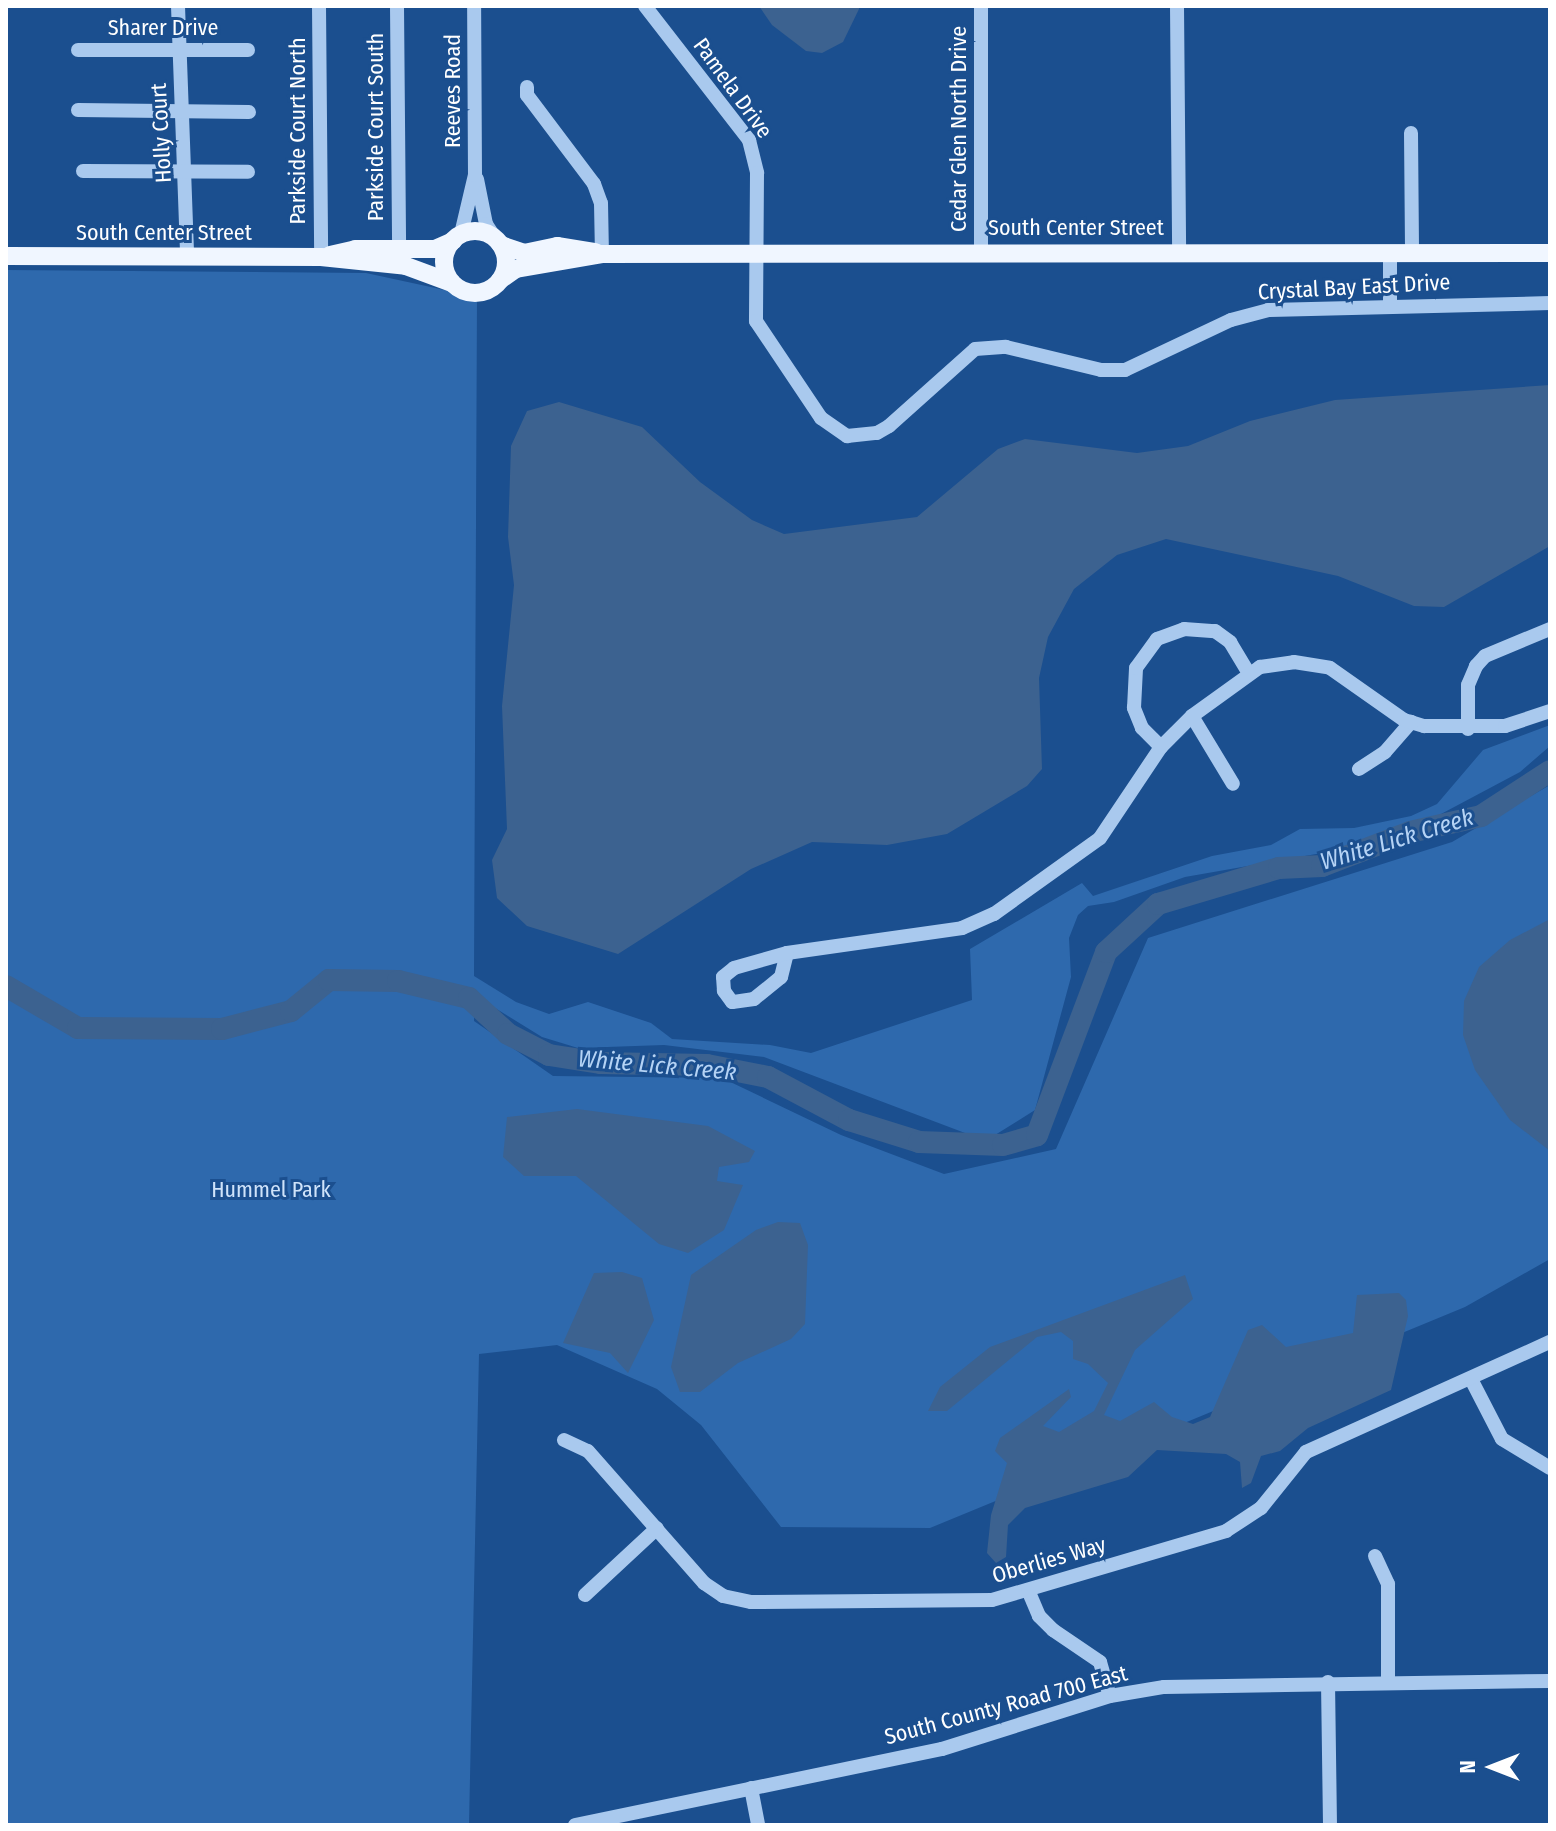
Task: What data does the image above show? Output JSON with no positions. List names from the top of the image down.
{
  "streets": {
    "main road": ["South Center Street"],
    "street": [
      "Sharer Drive",
      "Pamela Drive",
      "Reeves Road",
      "Parkside Court South",
      "Cedar Glen North Drive",
      "Parkside Court North",
      "Holly Court",
      "Crystal Bay East Drive",
      "Oberlies Way",
      "South County Road 700 East"
    ]
  },
  "crossings": [
    ["Sharer Drive", "Holly Court"],
    ["Pamela Drive", "South Center Street"],
    ["Pamela Drive", "Crystal Bay East Drive"],
    ["Reeves Road", "South Center Street"],
    ["Parkside Court South", "South Center Street"],
    ["Cedar Glen North Drive", "South Center Street"],
    ["Parkside Court North", "South Center Street"],
    ["Holly Court", "South Center Street"],
    ["South Center Street", "Crystal Bay East Drive"]
  ],
  "water": ["White Lick Creek"],
  "parks": ["Hummel Park"],
  "north": "left"
}
